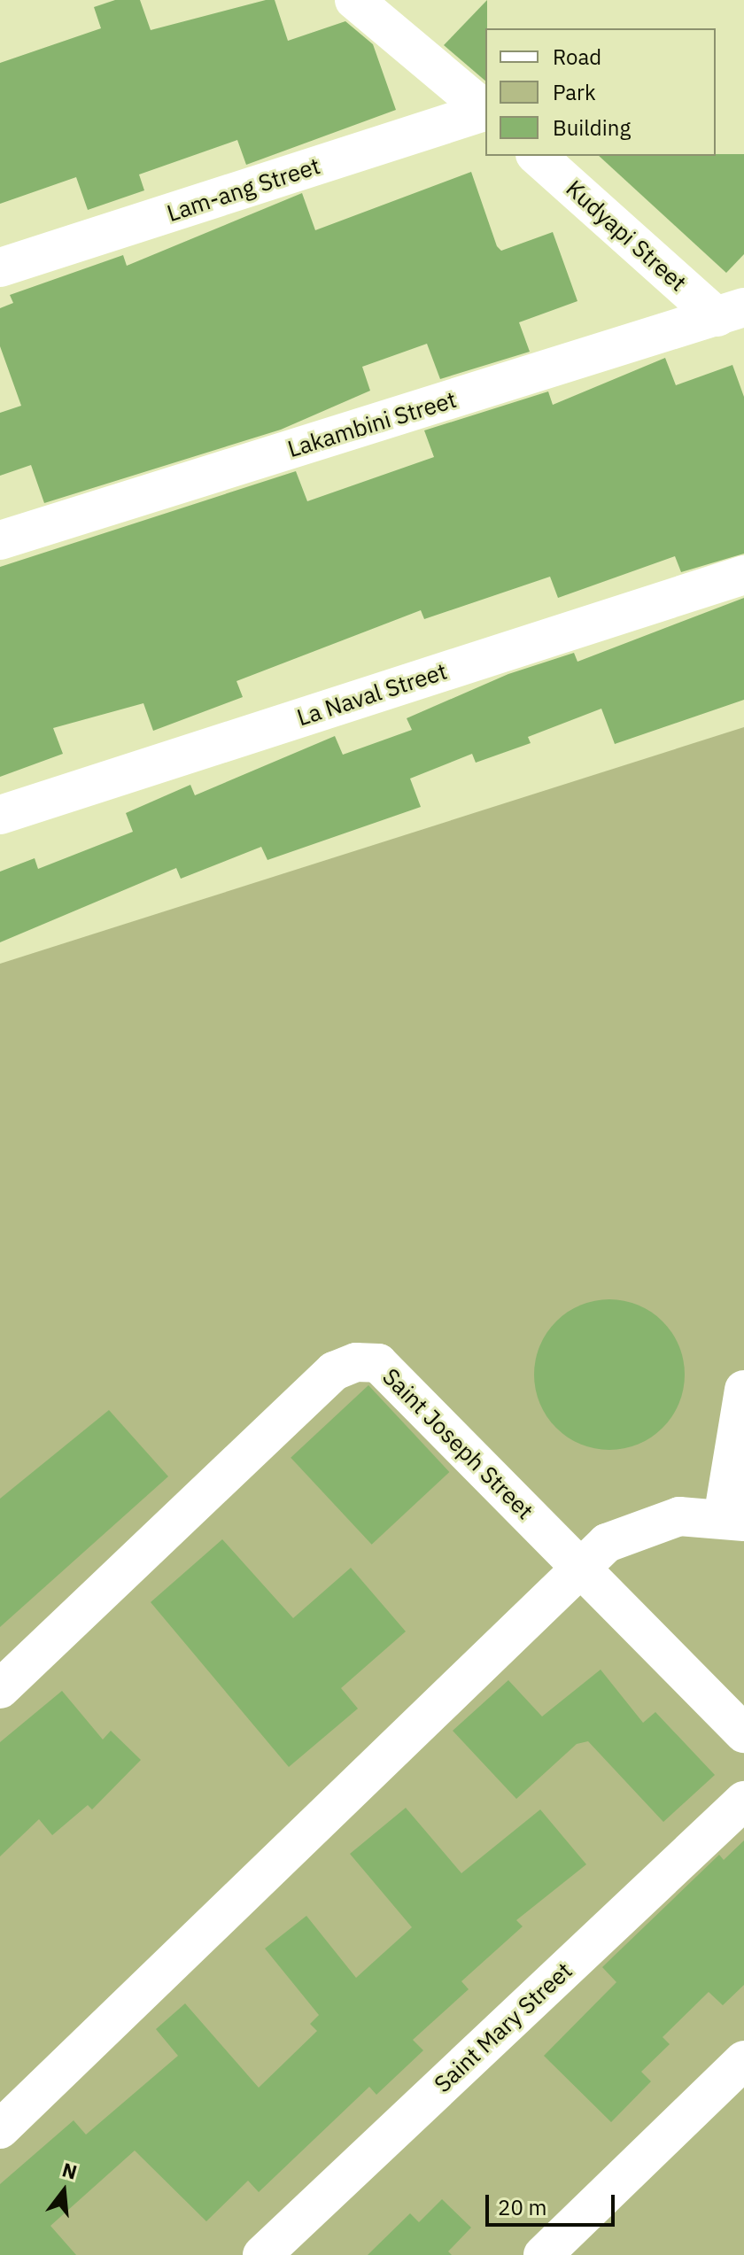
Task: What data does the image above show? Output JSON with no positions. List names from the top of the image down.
{
  "streets": {
    "street": [
      "Lam-ang Street",
      "Kudyapi Street",
      "Lakambini Street",
      "La Naval Street",
      "Saint Joseph Street",
      "Saint Mary Street"
    ]
  },
  "crossings": [
    ["Kudyapi Street", "Lakambini Street"]
  ],
  "legend": ["Road", "Park", "Building"],
  "scale_bar": "20 m",
  "north": "top"
}
